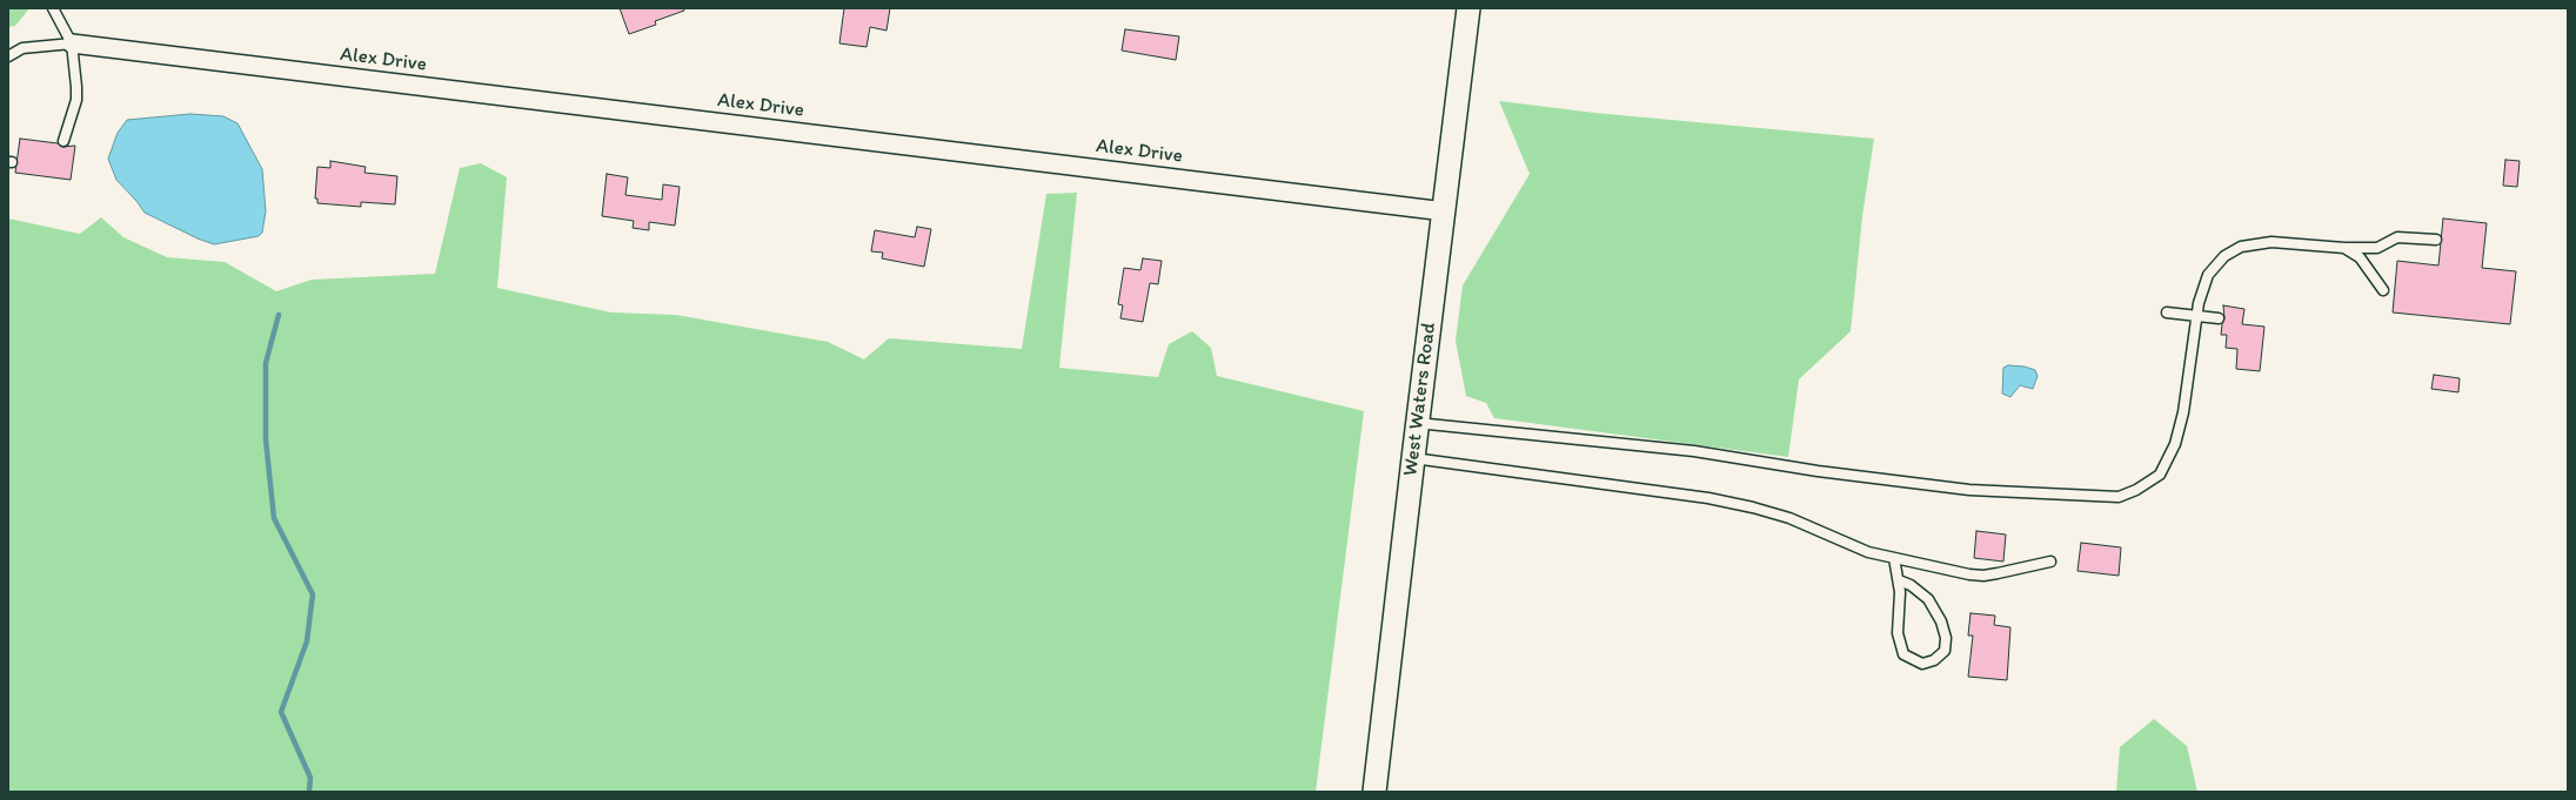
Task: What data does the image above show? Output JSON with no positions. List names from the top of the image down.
{
  "streets": {
    "street": ["Alex Drive", "West Waters Road"]
  },
  "crossings": [
    ["Alex Drive", "West Waters Road"]
  ]
}
